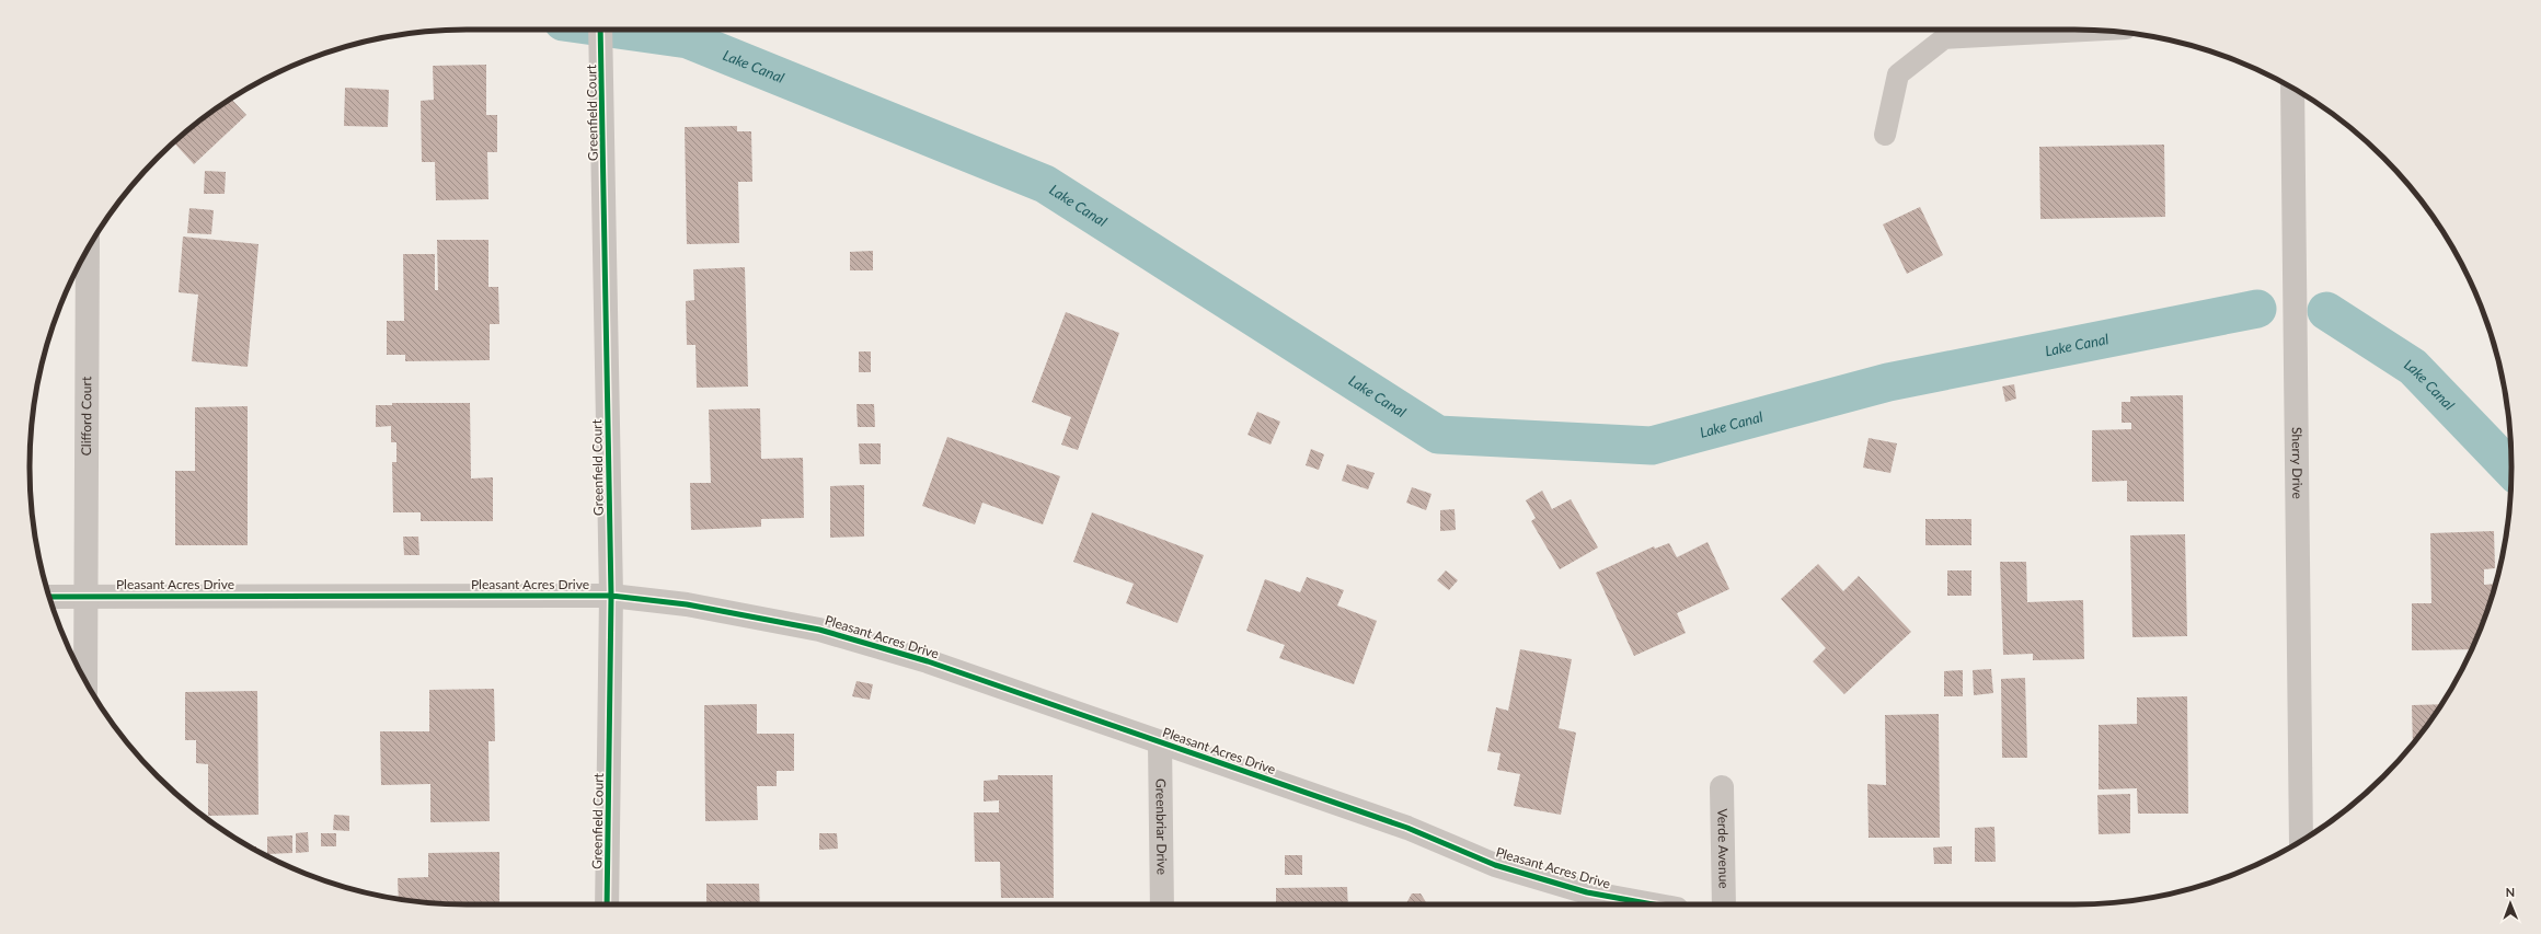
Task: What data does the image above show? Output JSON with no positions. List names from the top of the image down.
{
  "streets": {
    "street": [
      "Greenfield Court",
      "Clifford Court",
      "Sherry Drive",
      "Pleasant Acres Drive",
      "Greenbriar Drive",
      "Verde Avenue"
    ]
  },
  "crossings": [
    ["Greenfield Court", "Pleasant Acres Drive"],
    ["Clifford Court", "Pleasant Acres Drive"],
    ["Pleasant Acres Drive", "Greenbriar Drive"]
  ],
  "water": ["Lake Canal"],
  "north": "top"
}
